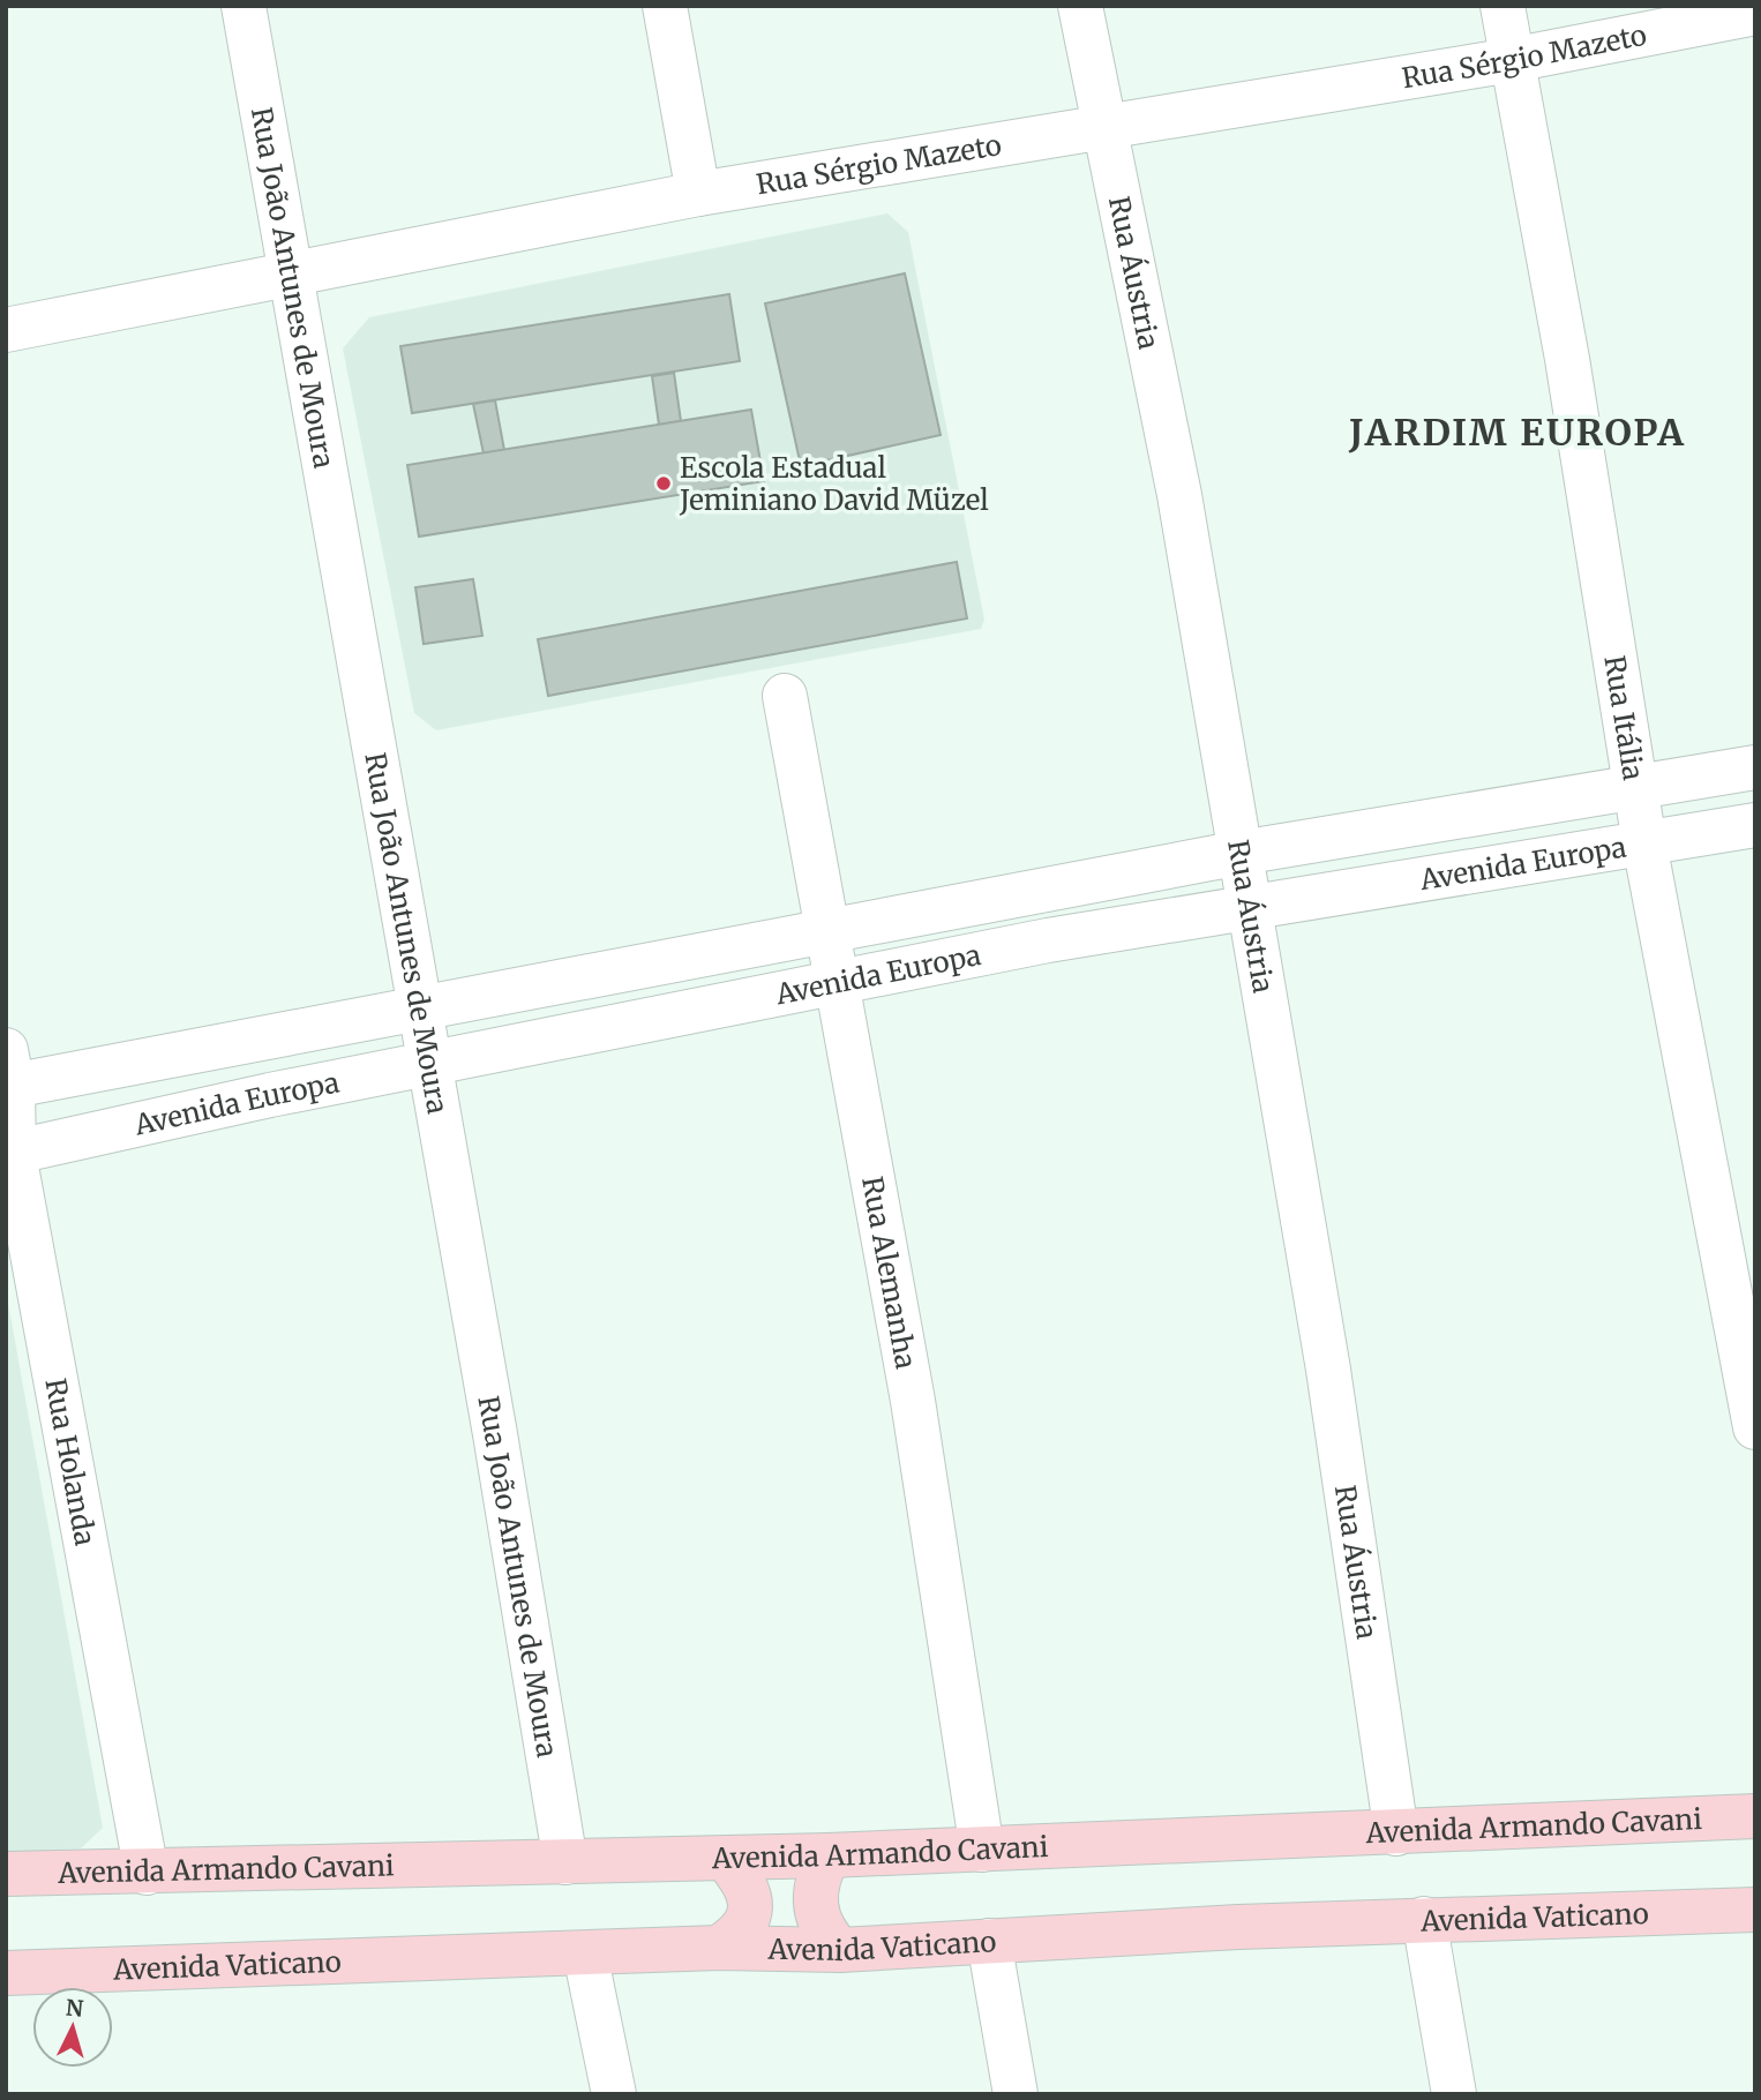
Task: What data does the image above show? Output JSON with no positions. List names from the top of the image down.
{
  "streets": {
    "main road": ["Avenida Armando Cavani", "Avenida Vaticano"],
    "street": [
      "Rua Sérgio Mazeto",
      "Rua Áustria",
      "Rua João Antunes de Moura",
      "Rua Itália",
      "Avenida Europa",
      "Rua Alemanha",
      "Rua Holanda"
    ]
  },
  "crossings": [
    ["Rua Sérgio Mazeto", "Rua Áustria"],
    ["Rua Sérgio Mazeto", "Rua João Antunes de Moura"],
    ["Rua Sérgio Mazeto", "Rua Itália"],
    ["Rua Áustria", "Avenida Europa"],
    ["Rua Áustria", "Avenida Armando Cavani"],
    ["Rua João Antunes de Moura", "Avenida Europa"],
    ["Rua João Antunes de Moura", "Avenida Armando Cavani"],
    ["Rua Itália", "Avenida Europa"],
    ["Avenida Europa", "Rua Alemanha"],
    ["Avenida Europa", "Rua Holanda"],
    ["Rua Alemanha", "Avenida Armando Cavani"],
    ["Rua Holanda", "Avenida Armando Cavani"]
  ],
  "districts": ["JARDIM EUROPA"],
  "places": ["Escola Estadual Jeminiano David Müzel"],
  "north": "top"
}
